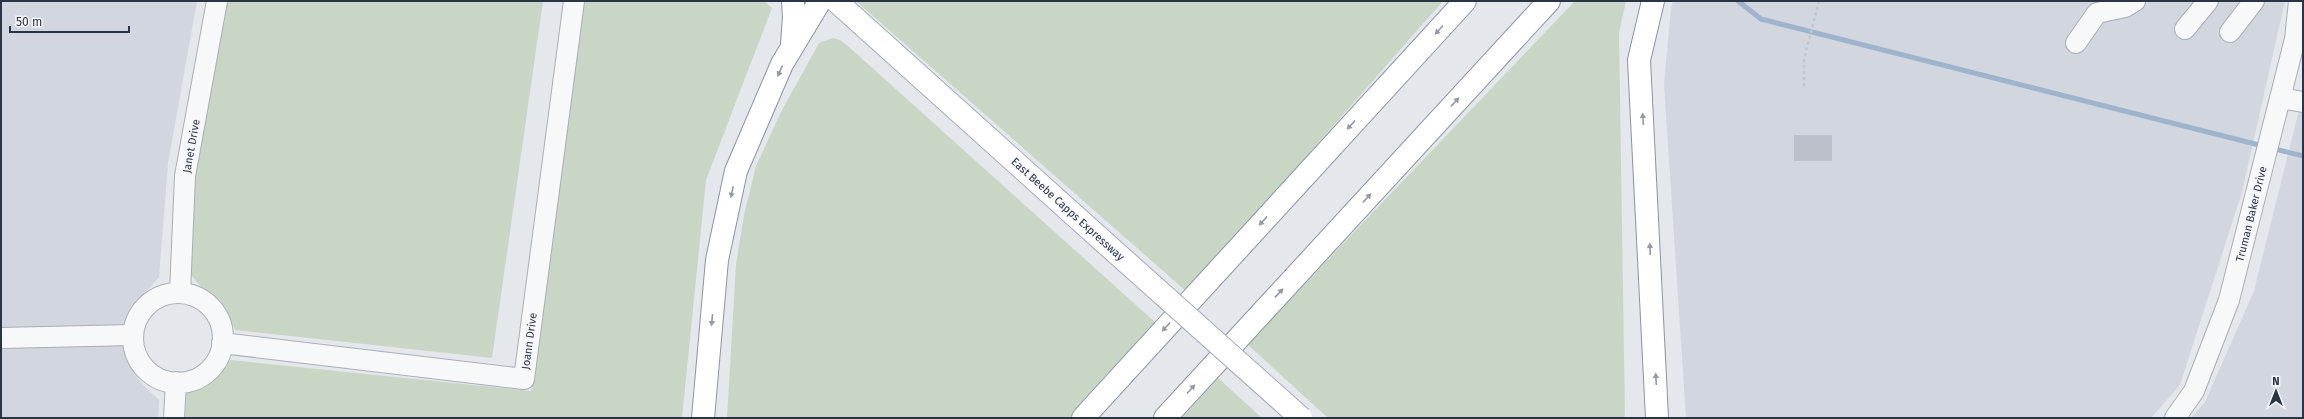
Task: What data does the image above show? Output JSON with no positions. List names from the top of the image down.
{
  "streets": {
    "main road": ["East Beebe Capps Expressway"],
    "street": ["Janet Drive", "Truman Baker Drive", "Joann Drive"]
  },
  "crossings": [
    ["Janet Drive", "Joann Drive"]
  ],
  "scale_bar": "50 m",
  "north": "top"
}
